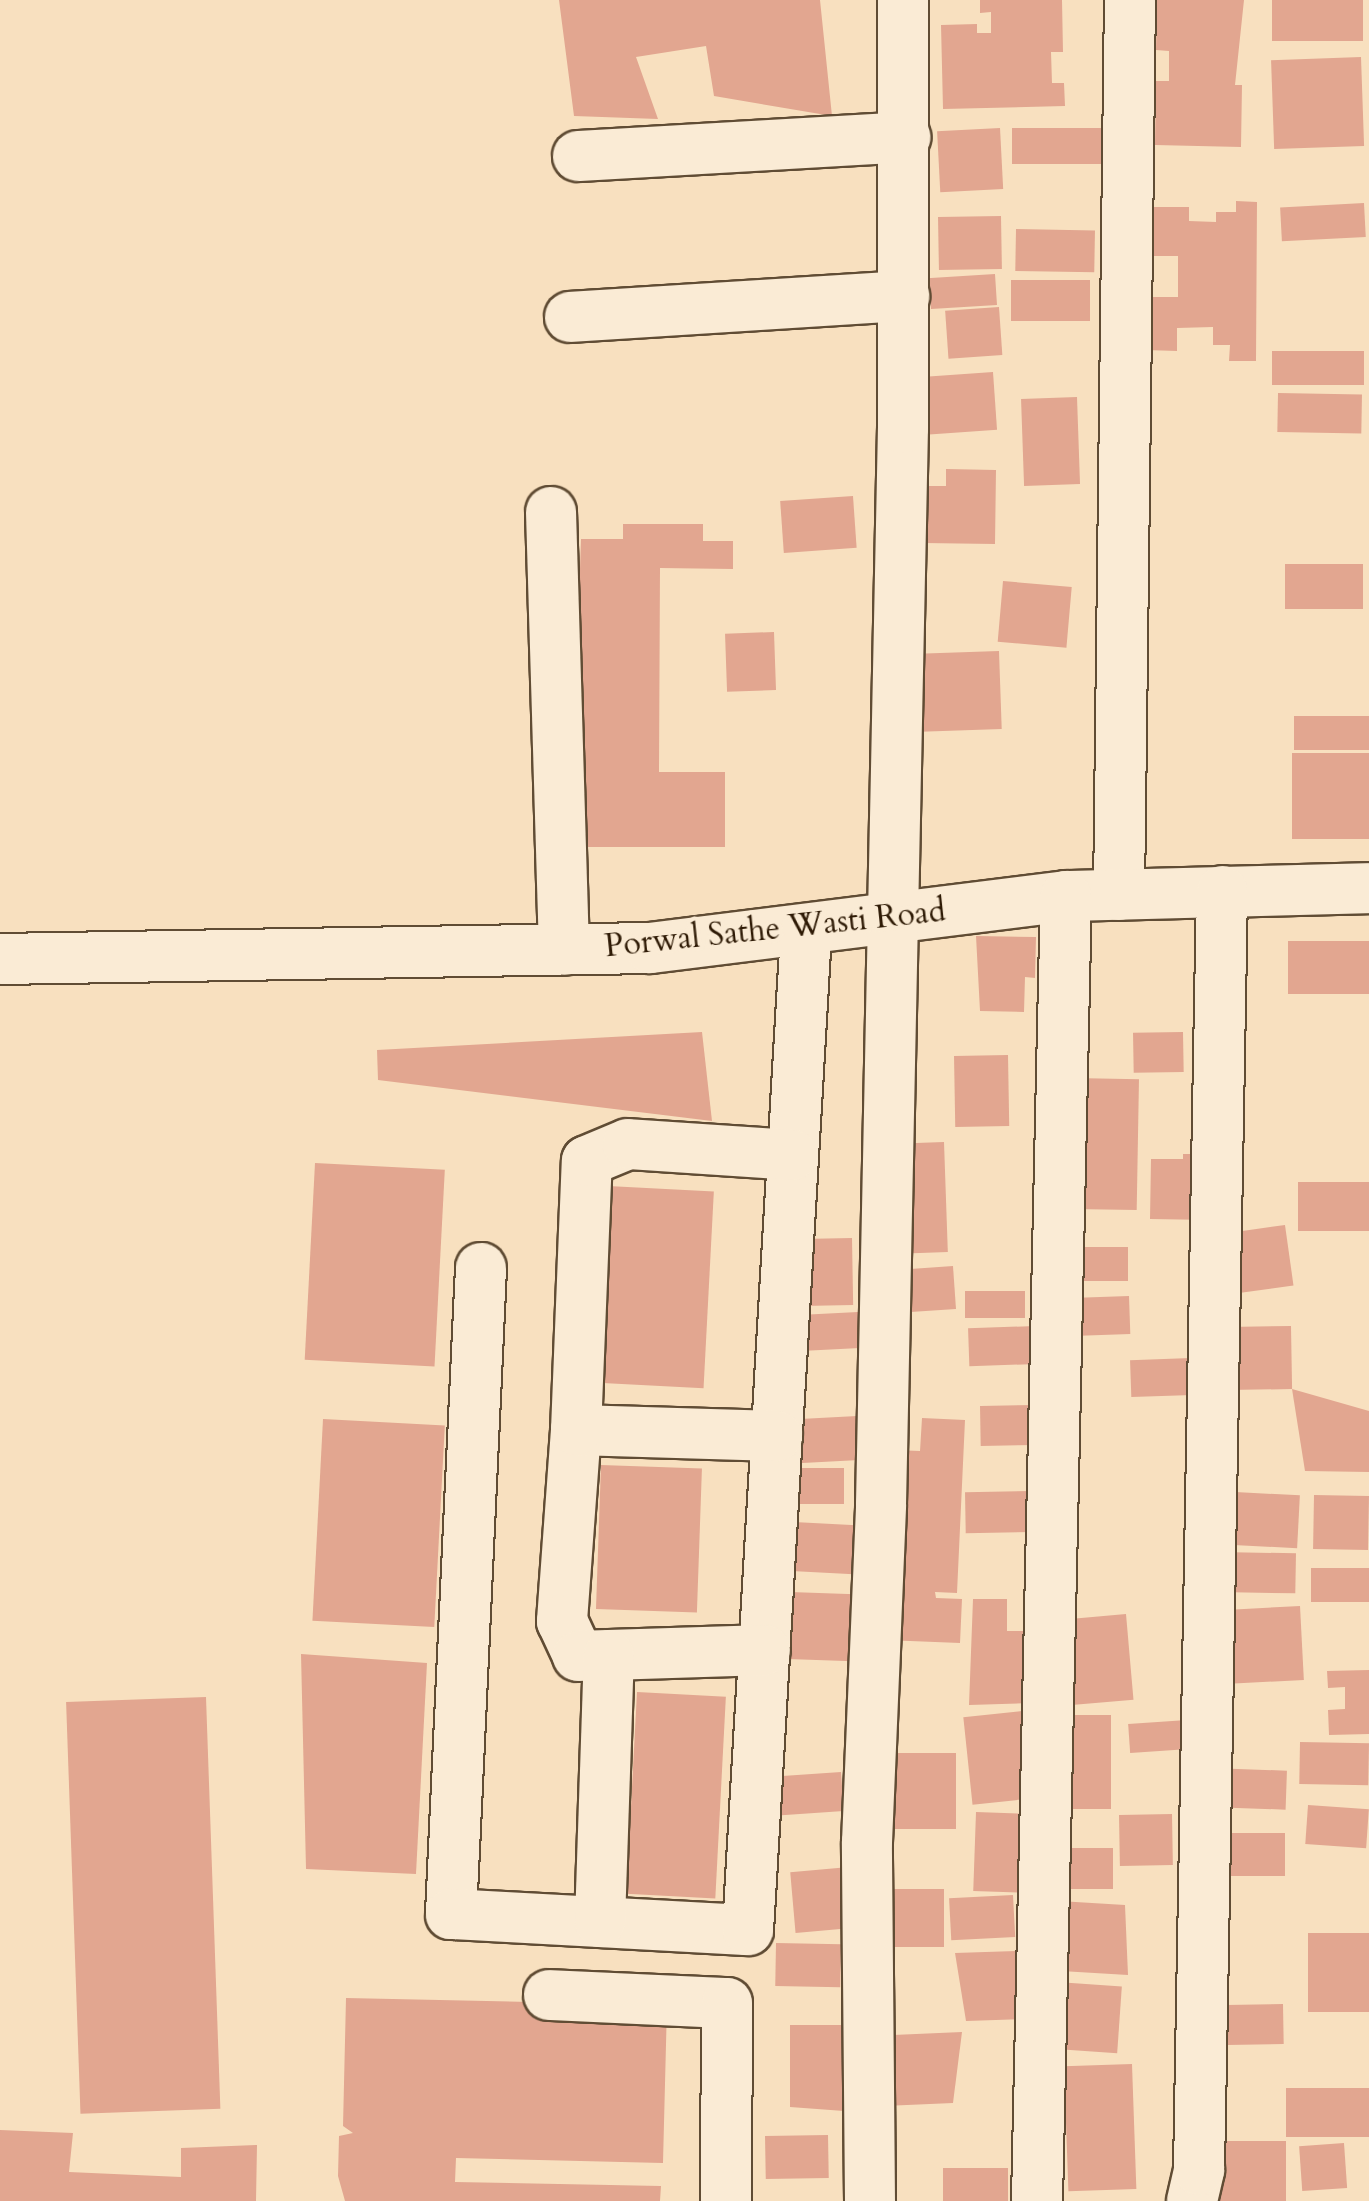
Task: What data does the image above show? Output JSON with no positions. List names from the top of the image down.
{
  "streets": {
    "street": ["Porwal Sathe Wasti Road"]
  }
}
